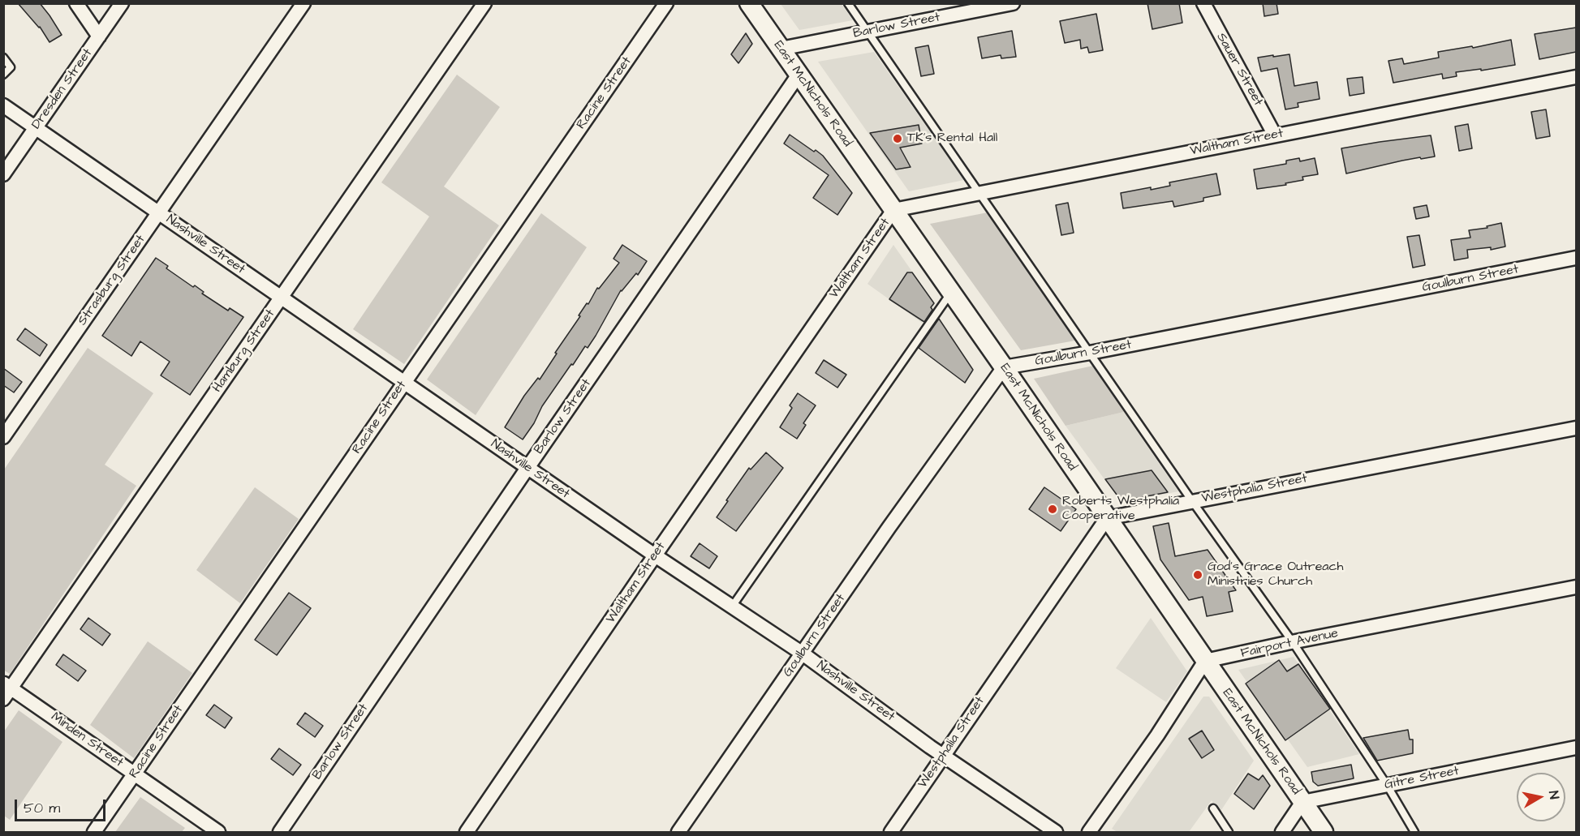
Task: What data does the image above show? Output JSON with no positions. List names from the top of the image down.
{
  "streets": {
    "street": [
      "Barlow Street",
      "Sauer Street",
      "Dresden Street",
      "Racine Street",
      "East McNichols Road",
      "Waltham Street",
      "Nashville Street",
      "Goulburn Street",
      "Strasburg Street",
      "Hamburg Street",
      "Westphalia Street",
      "Fairport Avenue",
      "Minden Street",
      "Gitre Street"
    ]
  },
  "crossings": [
    ["Barlow Street", "East McNichols Road"],
    ["Barlow Street", "Nashville Street"],
    ["Sauer Street", "Waltham Street"],
    ["Dresden Street", "Nashville Street"],
    ["Racine Street", "Nashville Street"],
    ["Racine Street", "Minden Street"],
    ["East McNichols Road", "Waltham Street"],
    ["East McNichols Road", "Goulburn Street"],
    ["East McNichols Road", "Westphalia Street"],
    ["East McNichols Road", "Fairport Avenue"],
    ["East McNichols Road", "Gitre Street"],
    ["Waltham Street", "Nashville Street"],
    ["Nashville Street", "Goulburn Street"],
    ["Nashville Street", "Strasburg Street"],
    ["Nashville Street", "Hamburg Street"],
    ["Nashville Street", "Westphalia Street"],
    ["Hamburg Street", "Minden Street"]
  ],
  "places": ["TK's Rental Hall", "Roberts Westphalia Cooperative", "God's Grace Outreach Ministries Church"],
  "scale_bar": "50 m",
  "north": "right"
}
